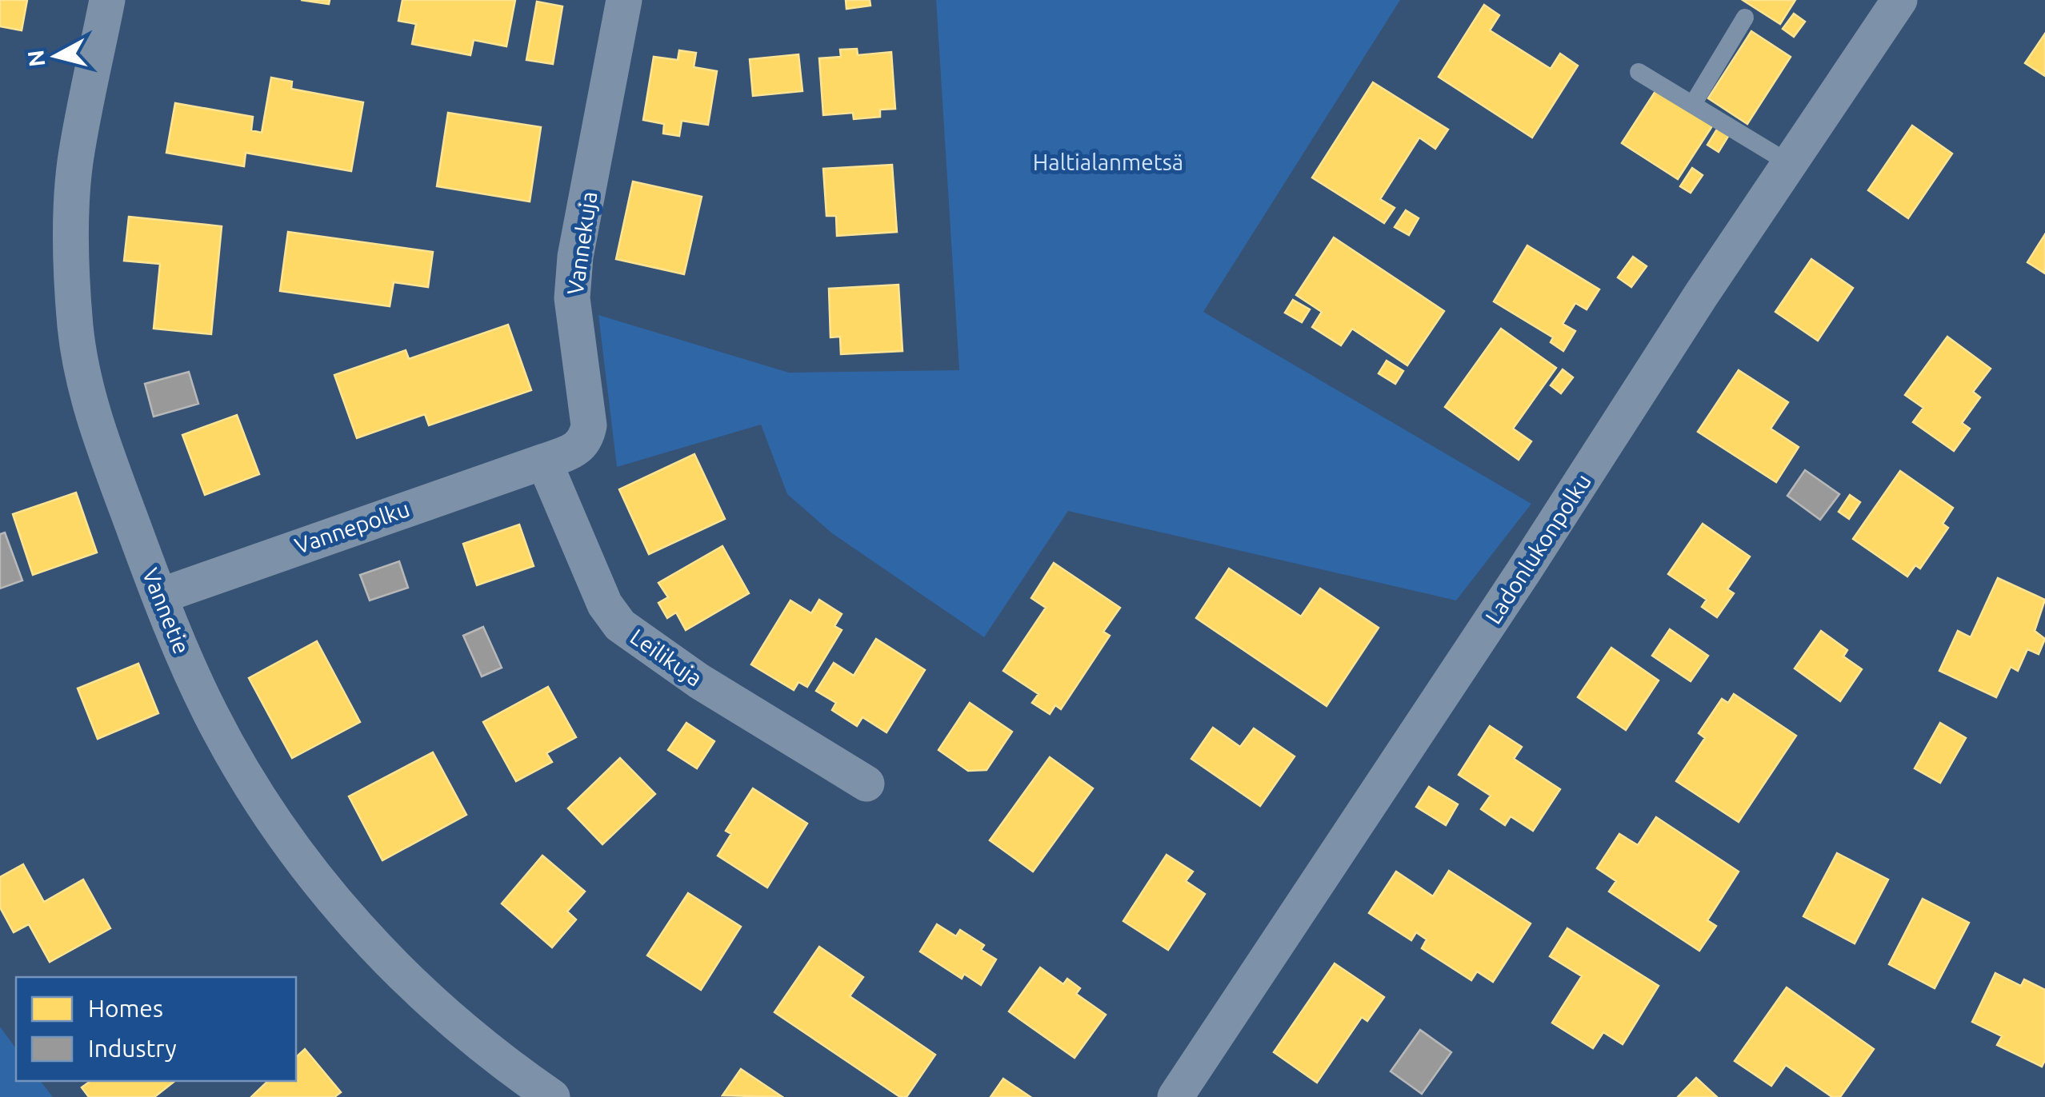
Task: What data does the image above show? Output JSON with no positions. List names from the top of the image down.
{
  "streets": {
    "street": [
      "Vannekuja",
      "Vannepolku",
      "Ladonlukonpolku",
      "Vannetie",
      "Leilikuja"
    ]
  },
  "crossings": [
    ["Vannekuja", "Vannepolku"],
    ["Vannekuja", "Leilikuja"],
    ["Vannepolku", "Vannetie"],
    ["Vannepolku", "Leilikuja"]
  ],
  "parks": ["Haltialanmetsä"],
  "legend": ["Homes", "Industry"],
  "north": "left"
}
